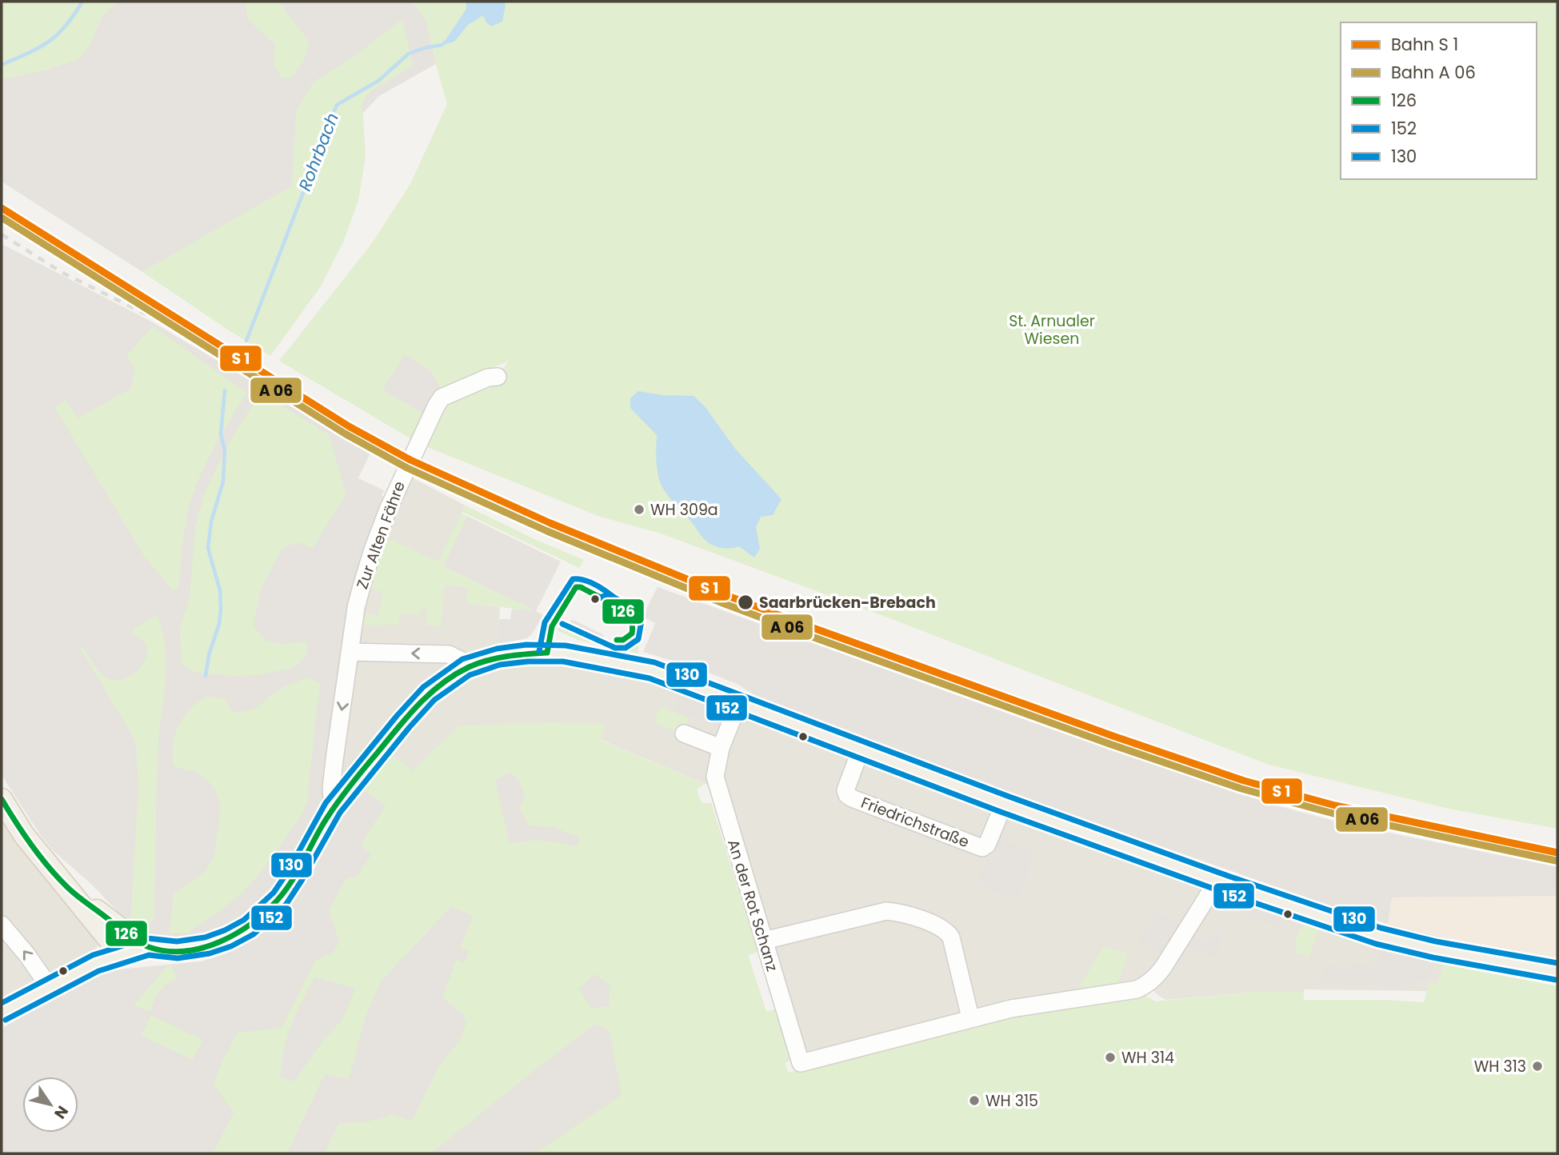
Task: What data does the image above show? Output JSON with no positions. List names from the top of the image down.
{
  "streets": {
    "street": ["Zur Alten Fähre", "Friedrichstraße", "An der Rot Schanz"]
  },
  "water": ["Rohrbach"],
  "parks": ["St. Arnualer Wiesen"],
  "places": [
    "WH 309a",
    "Saarbrücken-Brebach",
    "WH 314",
    "WH 313",
    "WH 315"
  ],
  "lines": ["transit line 130", "transit line 126", "transit line 152"],
  "legend": [
    "Bahn S 1",
    "Bahn A 06",
    "126",
    "152",
    "130"
  ],
  "north": "bottom right"
}
